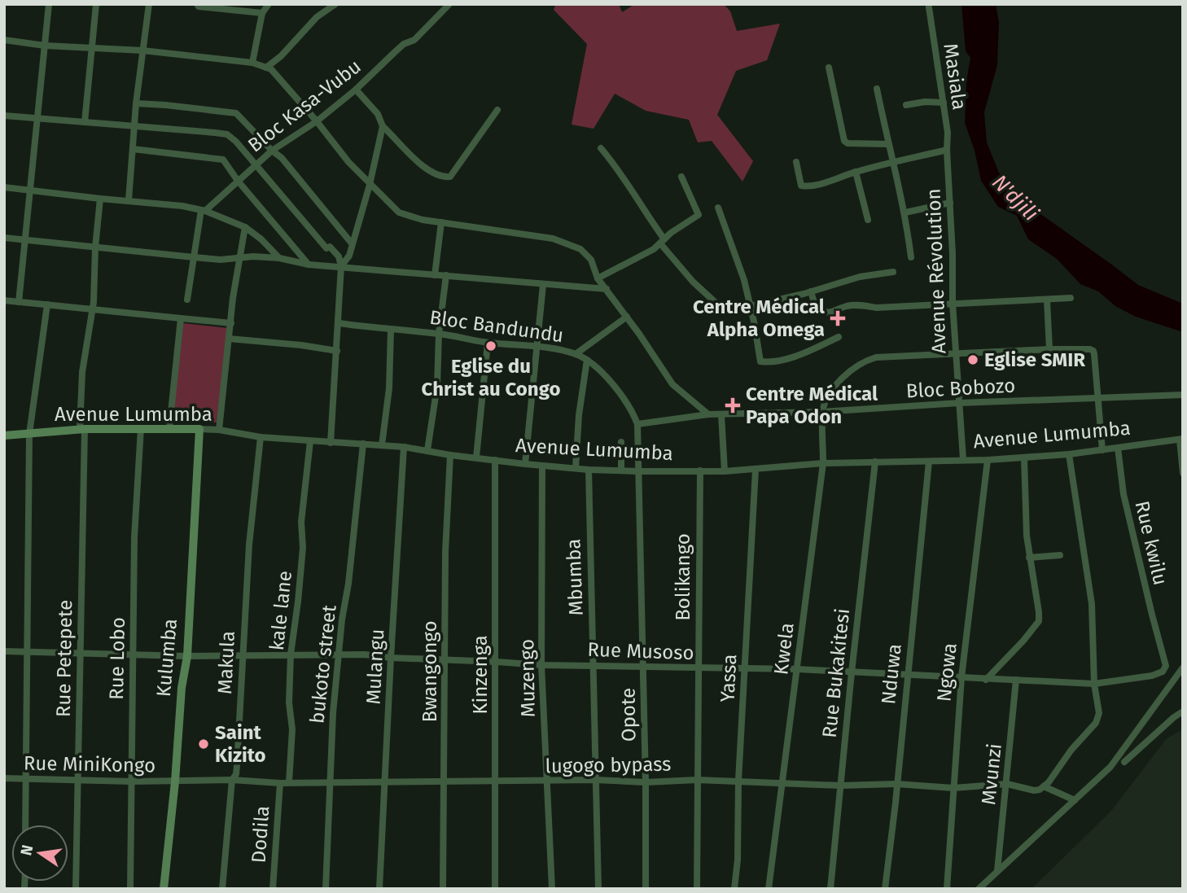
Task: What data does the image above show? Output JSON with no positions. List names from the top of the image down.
{
  "streets": {
    "street": [
      "Masiala",
      "Bloc Kasa-Vubu",
      "Avenue Révolution",
      "Bloc Bandundu",
      "Bloc Bobozo",
      "Avenue Lumumba",
      "Rue kwilu",
      "Mbumba",
      "Bolikango",
      "kale lane",
      "Kwela",
      "Rue Musoso",
      "Kulumba",
      "Rue Petepete",
      "Rue Lobo",
      "Makula",
      "bukoto street",
      "Mulangu",
      "Bwangongo",
      "Ngowa",
      "Rue Bukakitesi",
      "Nduwa",
      "Kinzenga",
      "Muzengo",
      "Yassa",
      "Opote",
      "Rue MiniKongo",
      "lugogo bypass",
      "Mvunzi",
      "Dodila"
    ]
  },
  "crossings": [
    ["Masiala", "Avenue Révolution"],
    ["Avenue Révolution", "Bloc Bobozo"],
    ["Avenue Révolution", "Avenue Lumumba"],
    ["Bloc Bandundu", "Bloc Bobozo"],
    ["Bloc Bandundu", "Avenue Lumumba"],
    ["Bloc Bandundu", "Opote"],
    ["Bloc Bobozo", "Kwela"],
    ["Avenue Lumumba", "Rue kwilu"],
    ["Avenue Lumumba", "Mbumba"],
    ["Avenue Lumumba", "Bolikango"],
    ["Avenue Lumumba", "kale lane"],
    ["Avenue Lumumba", "Kwela"],
    ["Avenue Lumumba", "Kulumba"],
    ["Avenue Lumumba", "Rue Petepete"],
    ["Avenue Lumumba", "Rue Lobo"],
    ["Avenue Lumumba", "Makula"],
    ["Avenue Lumumba", "bukoto street"],
    ["Avenue Lumumba", "Mulangu"],
    ["Avenue Lumumba", "Bwangongo"],
    ["Avenue Lumumba", "Ngowa"],
    ["Avenue Lumumba", "Rue Bukakitesi"],
    ["Avenue Lumumba", "Nduwa"],
    ["Avenue Lumumba", "Kinzenga"],
    ["Avenue Lumumba", "Muzengo"],
    ["Avenue Lumumba", "Yassa"],
    ["Avenue Lumumba", "Opote"],
    ["Rue kwilu", "Rue Musoso"],
    ["Mbumba", "Rue Musoso"],
    ["Mbumba", "lugogo bypass"],
    ["Bolikango", "Rue Musoso"],
    ["Bolikango", "lugogo bypass"],
    ["kale lane", "Rue Musoso"],
    ["kale lane", "lugogo bypass"],
    ["Kwela", "Rue Musoso"],
    ["Kwela", "lugogo bypass"],
    ["Rue Musoso", "Kulumba"],
    ["Rue Musoso", "Rue Petepete"],
    ["Rue Musoso", "Rue Lobo"],
    ["Rue Musoso", "Makula"],
    ["Rue Musoso", "bukoto street"],
    ["Rue Musoso", "Mulangu"],
    ["Rue Musoso", "Bwangongo"],
    ["Rue Musoso", "Ngowa"],
    ["Rue Musoso", "Rue Bukakitesi"],
    ["Rue Musoso", "Nduwa"],
    ["Rue Musoso", "Kinzenga"],
    ["Rue Musoso", "Muzengo"],
    ["Rue Musoso", "Yassa"],
    ["Rue Musoso", "Opote"],
    ["Rue Musoso", "Mvunzi"],
    ["Kulumba", "Rue MiniKongo"],
    ["Kulumba", "lugogo bypass"],
    ["Rue Petepete", "Rue MiniKongo"],
    ["Rue Lobo", "Rue MiniKongo"],
    ["Makula", "lugogo bypass"],
    ["bukoto street", "lugogo bypass"],
    ["Mulangu", "lugogo bypass"],
    ["Bwangongo", "lugogo bypass"],
    ["Ngowa", "lugogo bypass"],
    ["Rue Bukakitesi", "lugogo bypass"],
    ["Nduwa", "lugogo bypass"],
    ["Kinzenga", "lugogo bypass"],
    ["Muzengo", "lugogo bypass"],
    ["Yassa", "lugogo bypass"],
    ["Opote", "lugogo bypass"],
    ["Rue MiniKongo", "lugogo bypass"],
    ["lugogo bypass", "Mvunzi"],
    ["lugogo bypass", "Dodila"]
  ],
  "water": ["N'djili"],
  "places": {
    "health": ["Centre Médical Alpha Omega", "Centre Médical Papa Odon"],
    "other": ["Eglise du Christ au Congo", "Eglise SMIR", "Saint Kizito"]
  },
  "north": "left"
}
